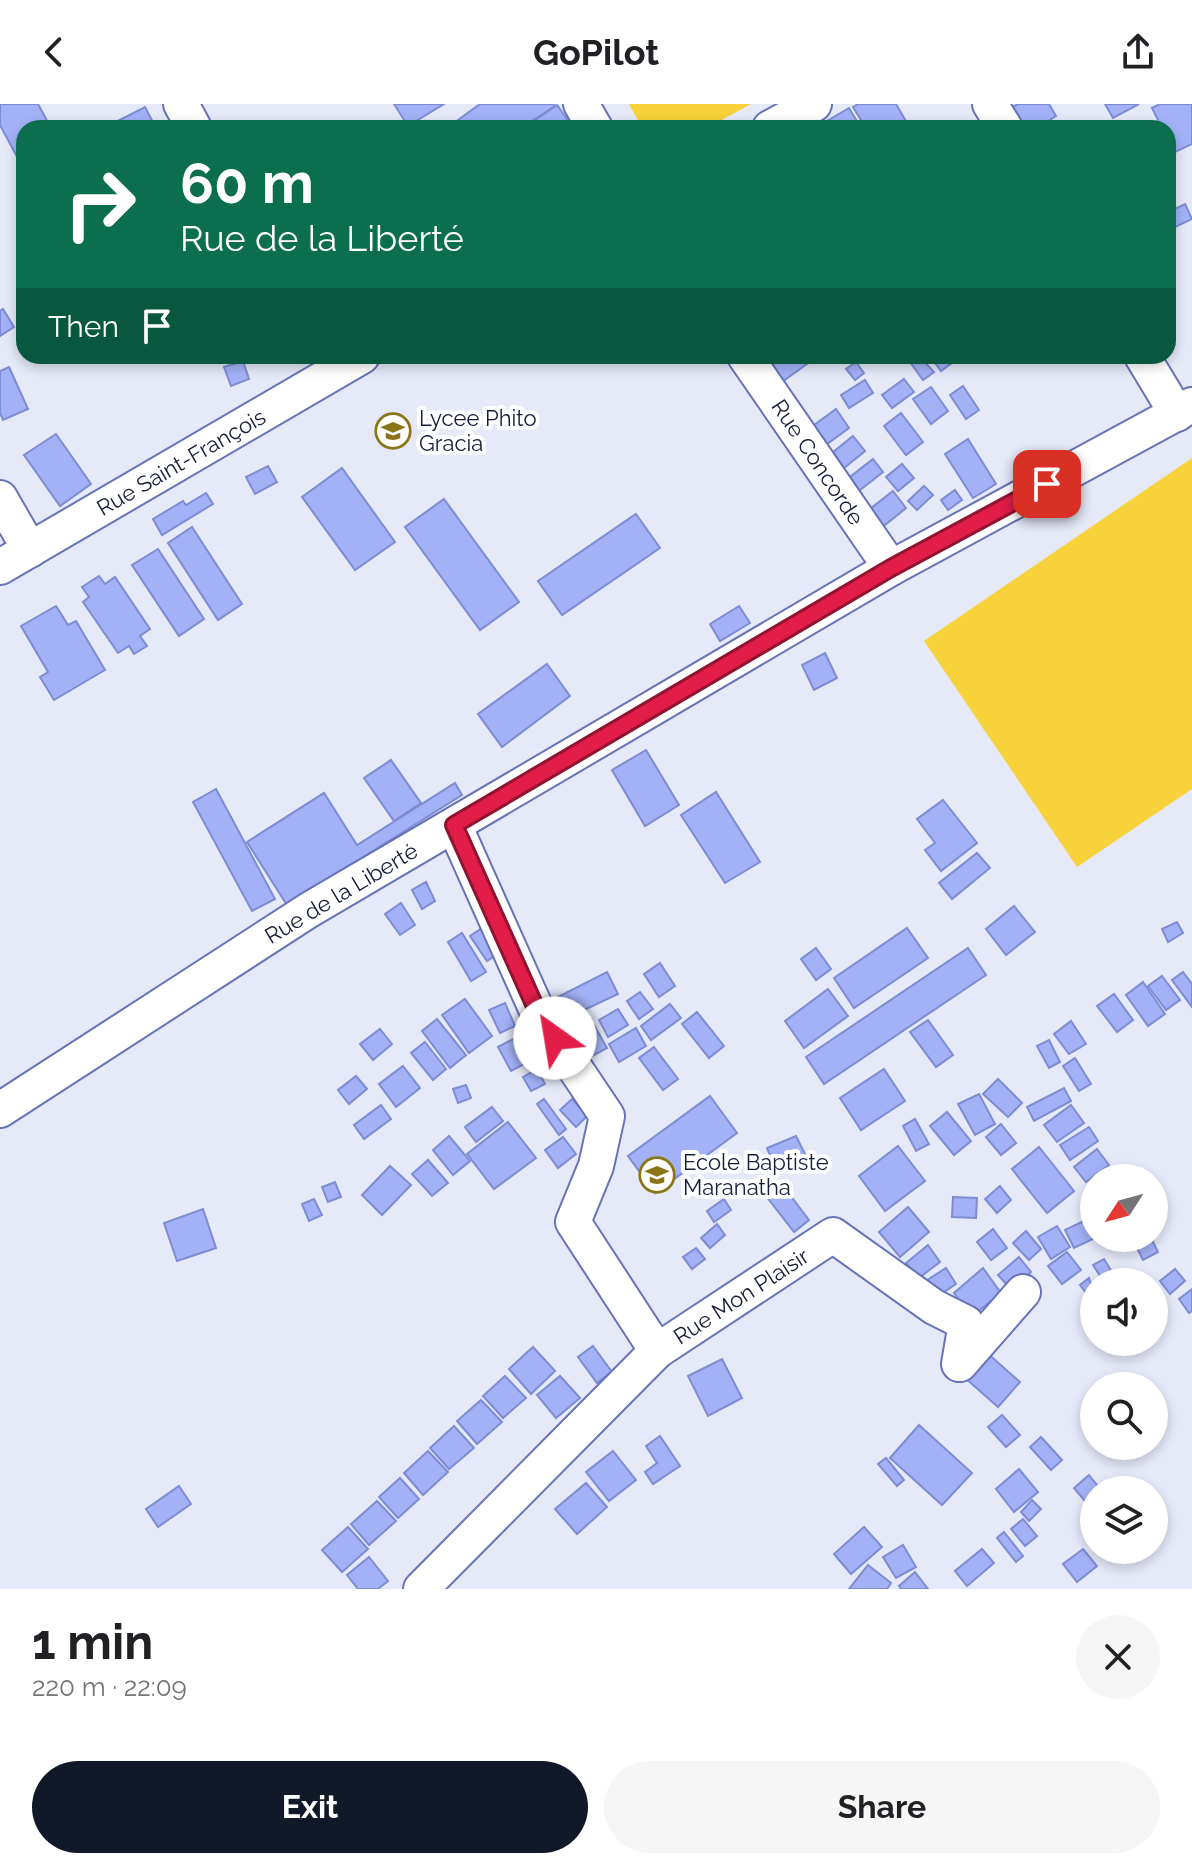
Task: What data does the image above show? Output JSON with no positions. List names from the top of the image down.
{
  "streets": {
    "street": [
      "Rue Saint-François",
      "Rue Concorde",
      "Rue de la Liberté",
      "Rue Mon Plaisir"
    ]
  },
  "crossings": [
    ["Rue Concorde", "Rue de la Liberté"],
    ["Rue de la Liberté", "Rue Mon Plaisir"]
  ],
  "places": {
    "school or university": ["Lycee Phito Gracia", "Ecole Baptiste Maranatha"]
  },
  "north": "bottom left",
  "page": {
    "header": "GoPilot",
    "turn": ["60 m", "Rue de la Liberté"],
    "then": "Then",
    "heading": ["1 min", "220 m · 22:09"],
    "buttons": ["Exit", "Share"]
  }
}
